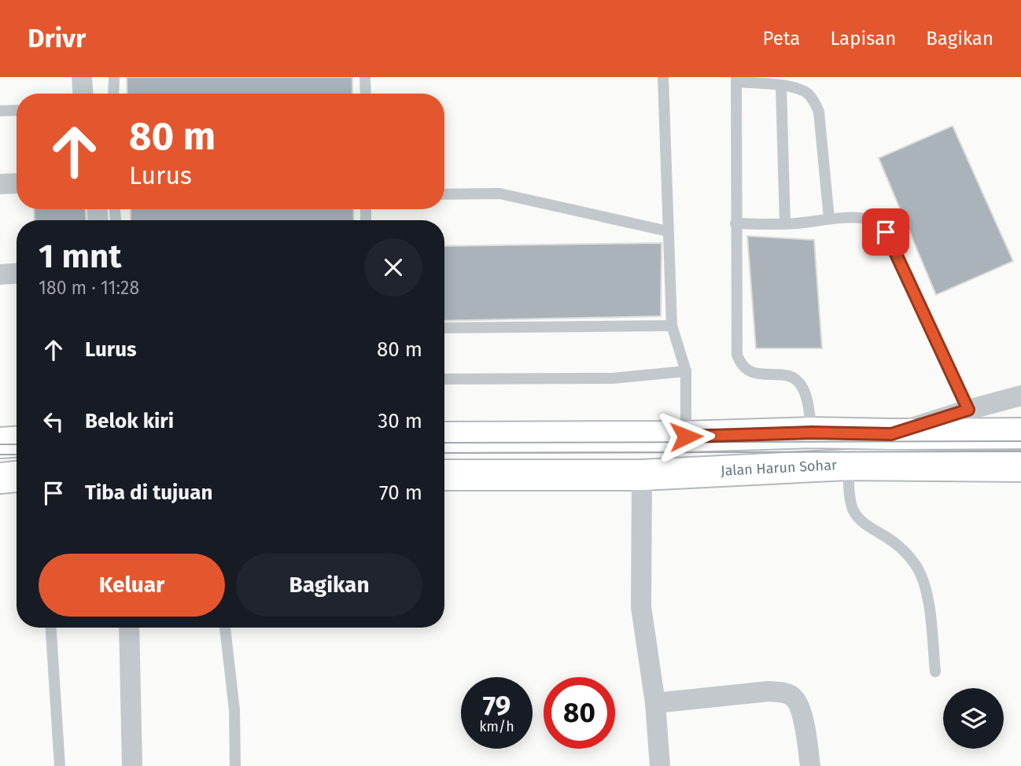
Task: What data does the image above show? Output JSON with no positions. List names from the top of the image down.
{
  "streets": {
    "highway": ["Jalan Harun Sohar"]
  },
  "page": {
    "header": "Drivr",
    "nav": ["Peta", "Lapisan", "Bagikan"],
    "turn": ["80 m", "Lurus"],
    "heading": ["1 mnt", "180 m · 11:28"],
    "list": [
      {
        "name": "Lurus",
        "value": "80 m"
      },
      {
        "name": "Belok kiri",
        "value": "30 m"
      },
      {
        "name": "Tiba di tujuan",
        "value": "70 m"
      }
    ],
    "buttons": ["Keluar", "Bagikan"],
    "speed": "79 km/h",
    "limit": "80"
  }
}
